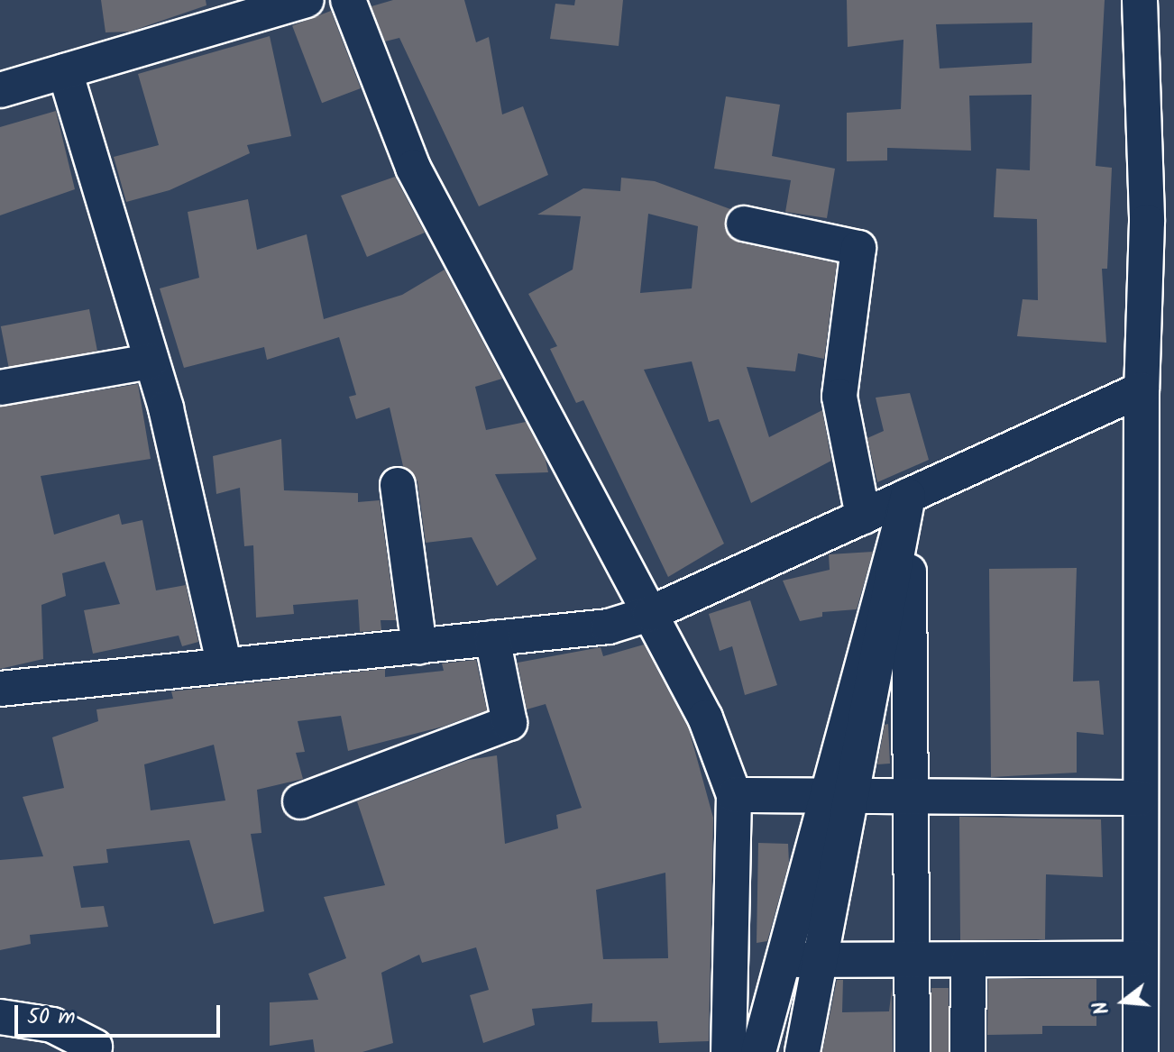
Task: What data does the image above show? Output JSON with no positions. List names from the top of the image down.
{
  "scale_bar": "50 m",
  "north": "left"
}
